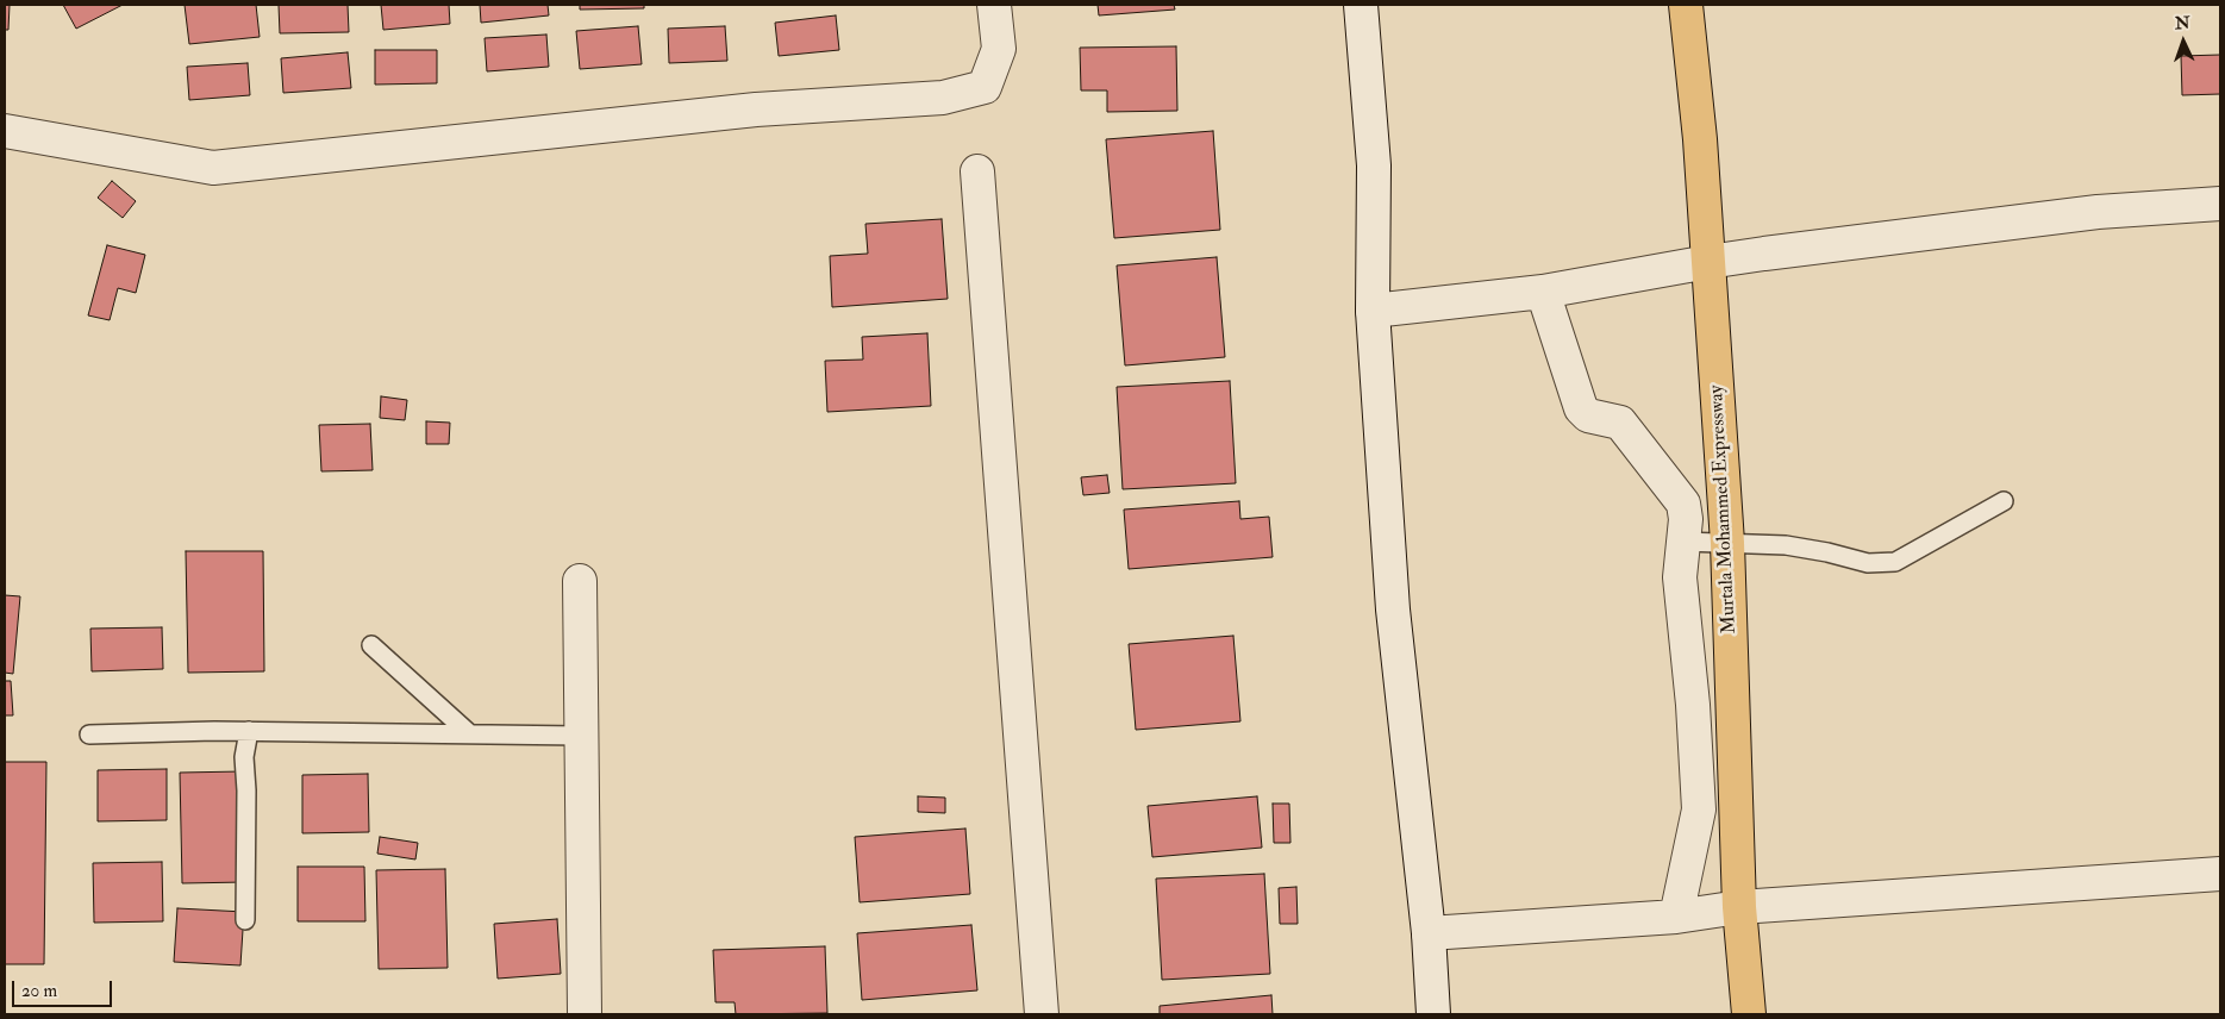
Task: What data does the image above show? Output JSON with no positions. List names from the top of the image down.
{
  "streets": {
    "main road": ["Murtala Mohammed Expressway"]
  },
  "scale_bar": "20 m",
  "north": "top"
}
